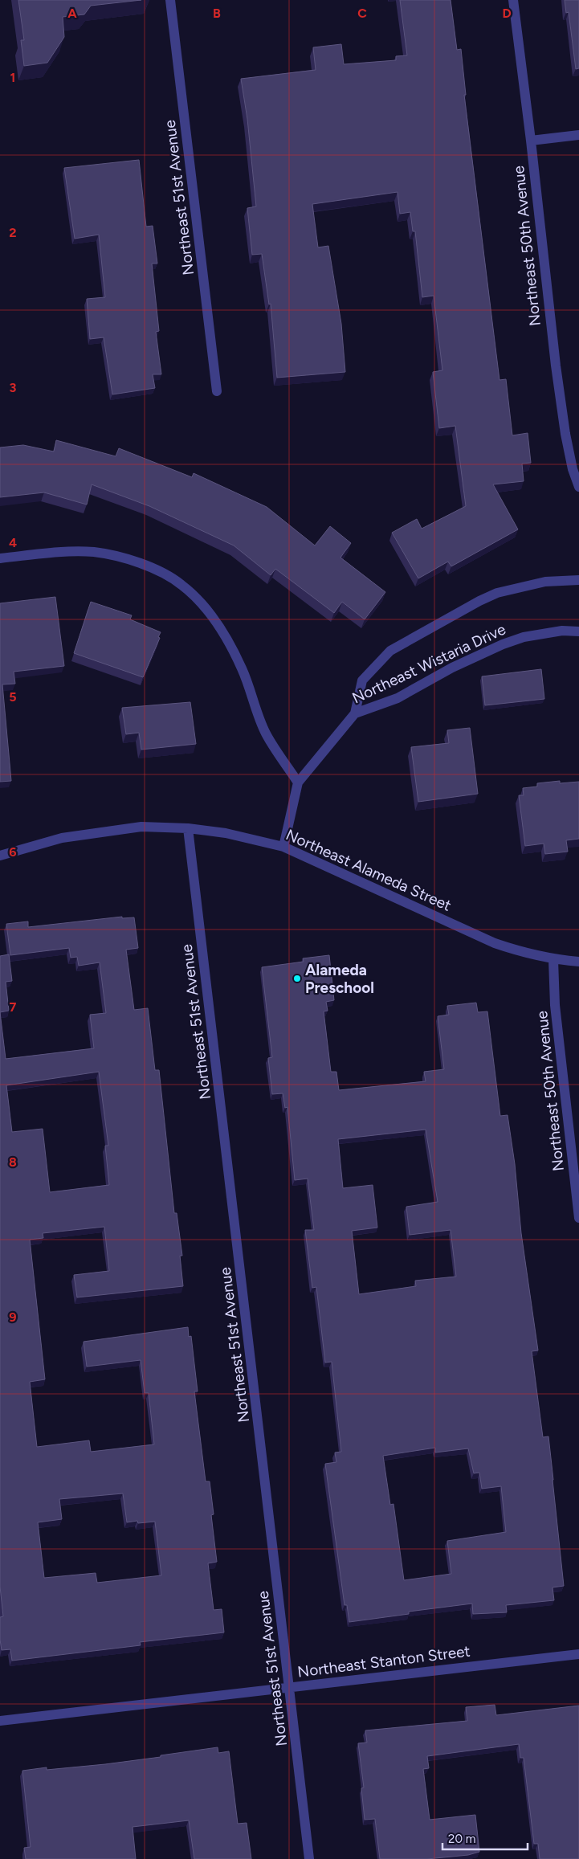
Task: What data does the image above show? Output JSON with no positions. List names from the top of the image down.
{
  "streets": {
    "street": [
      "Northeast 51st Avenue",
      "Northeast 50th Avenue",
      "Northeast Wistaria Drive",
      "Northeast Alameda Street",
      "Northeast Stanton Street"
    ]
  },
  "crossings": [
    ["Northeast 51st Avenue", "Northeast Alameda Street"],
    ["Northeast 51st Avenue", "Northeast Stanton Street"],
    ["Northeast 50th Avenue", "Northeast Alameda Street"],
    ["Northeast Wistaria Drive", "Northeast Alameda Street"]
  ],
  "places": ["Alameda Preschool"],
  "scale_bar": "20 m",
  "grid": {
    "columns": [
      "A",
      "B",
      "C",
      "D"
    ],
    "rows": [
      "1",
      "2",
      "3",
      "4",
      "5",
      "6",
      "7",
      "8",
      "9"
    ]
  }
}
